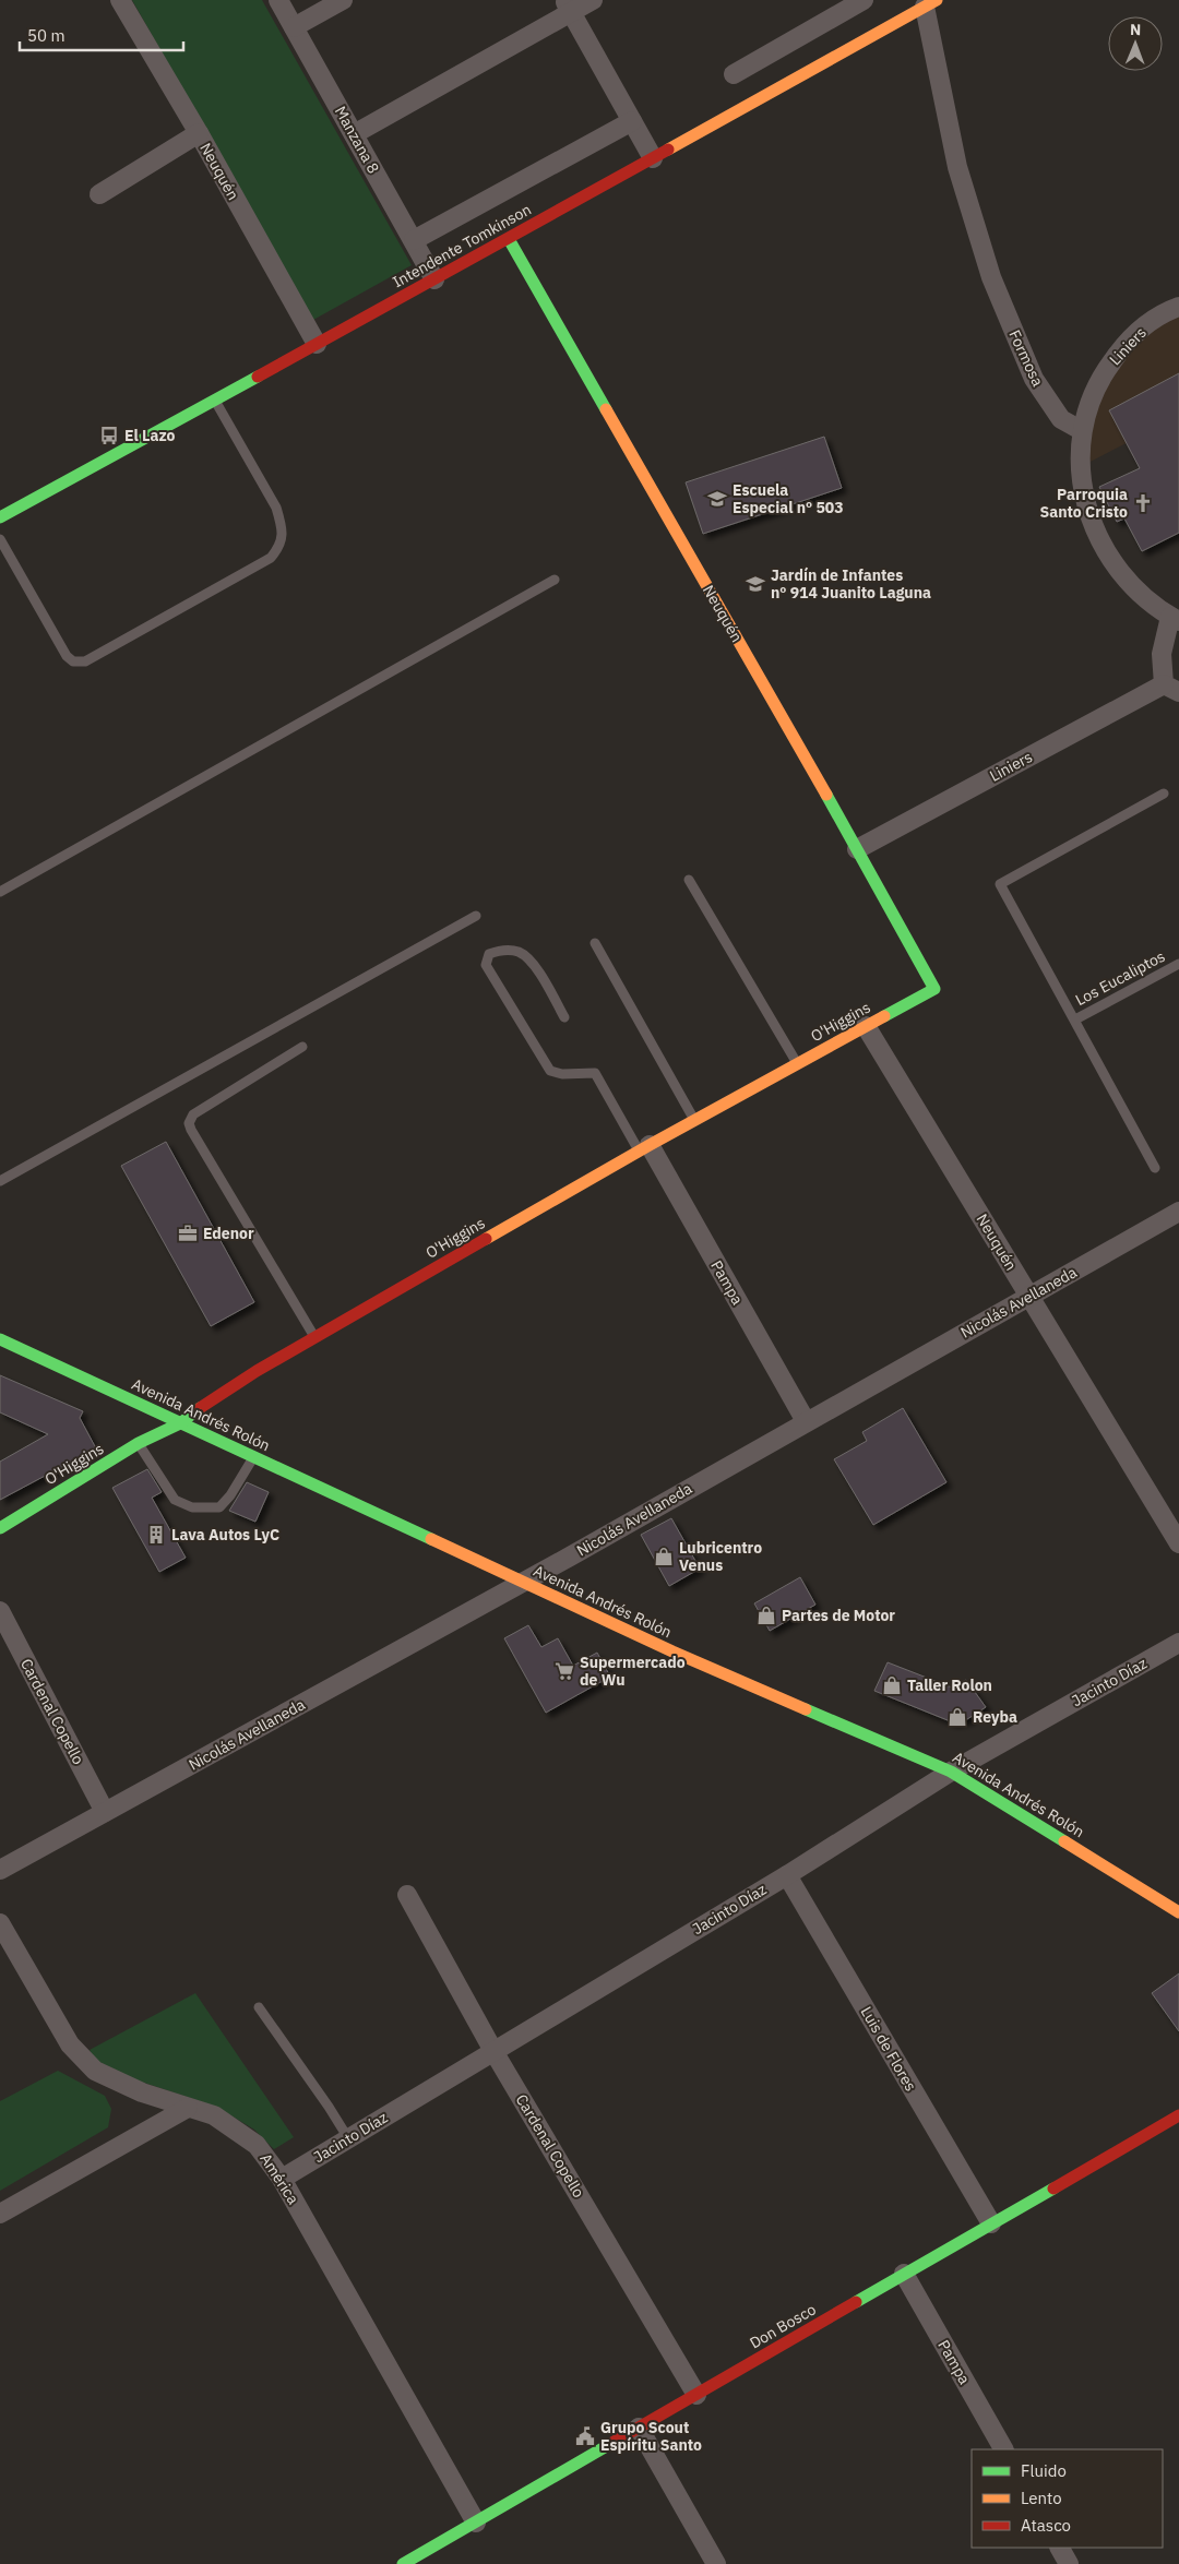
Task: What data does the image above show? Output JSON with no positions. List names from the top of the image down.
{
  "streets": {
    "street": [
      "Manzana 8",
      "Neuquén",
      "Intendente Tomkinson",
      "Liniers",
      "Formosa",
      "O'Higgins",
      "Pampa",
      "Nicolás Avellaneda",
      "Avenida Andrés Rolón",
      "Jacinto Díaz",
      "Cardenal Copello",
      "Luis de Flores",
      "América",
      "Don Bosco"
    ],
    "lane": ["Los Eucaliptos"]
  },
  "crossings": [
    ["Manzana 8", "Intendente Tomkinson"],
    ["Neuquén", "Intendente Tomkinson"],
    ["Neuquén", "Liniers"],
    ["Neuquén", "O'Higgins"],
    ["Neuquén", "Nicolás Avellaneda"],
    ["Intendente Tomkinson", "Formosa"],
    ["Liniers", "Formosa"],
    ["O'Higgins", "Pampa"],
    ["O'Higgins", "Avenida Andrés Rolón"],
    ["Pampa", "Nicolás Avellaneda"],
    ["Pampa", "Don Bosco"],
    ["Nicolás Avellaneda", "Avenida Andrés Rolón"],
    ["Nicolás Avellaneda", "Cardenal Copello"],
    ["Avenida Andrés Rolón", "Jacinto Díaz"],
    ["Jacinto Díaz", "Cardenal Copello"],
    ["Jacinto Díaz", "Luis de Flores"],
    ["Jacinto Díaz", "América"],
    ["Cardenal Copello", "Don Bosco"],
    ["Luis de Flores", "Don Bosco"],
    ["América", "Don Bosco"]
  ],
  "places": {
    "bus stop": ["El Lazo"],
    "school or university": ["Escuela Especial nº 503", "Jardín de Infantes nº 914 Juanito Laguna"],
    "church": ["Parroquia Santo Cristo"],
    "office": ["Edenor"],
    "building": ["Lava Autos LyC"],
    "shop": [
      "Lubricentro Venus",
      "Partes de Motor",
      "Taller Rolon",
      "Reyba"
    ],
    "supermarket": ["Supermercado de Wu"],
    "public building": ["Grupo Scout Espíritu Santo"]
  },
  "legend": ["Fluido", "Lento", "Atasco"],
  "scale_bar": "50 m",
  "north": "top"
}
